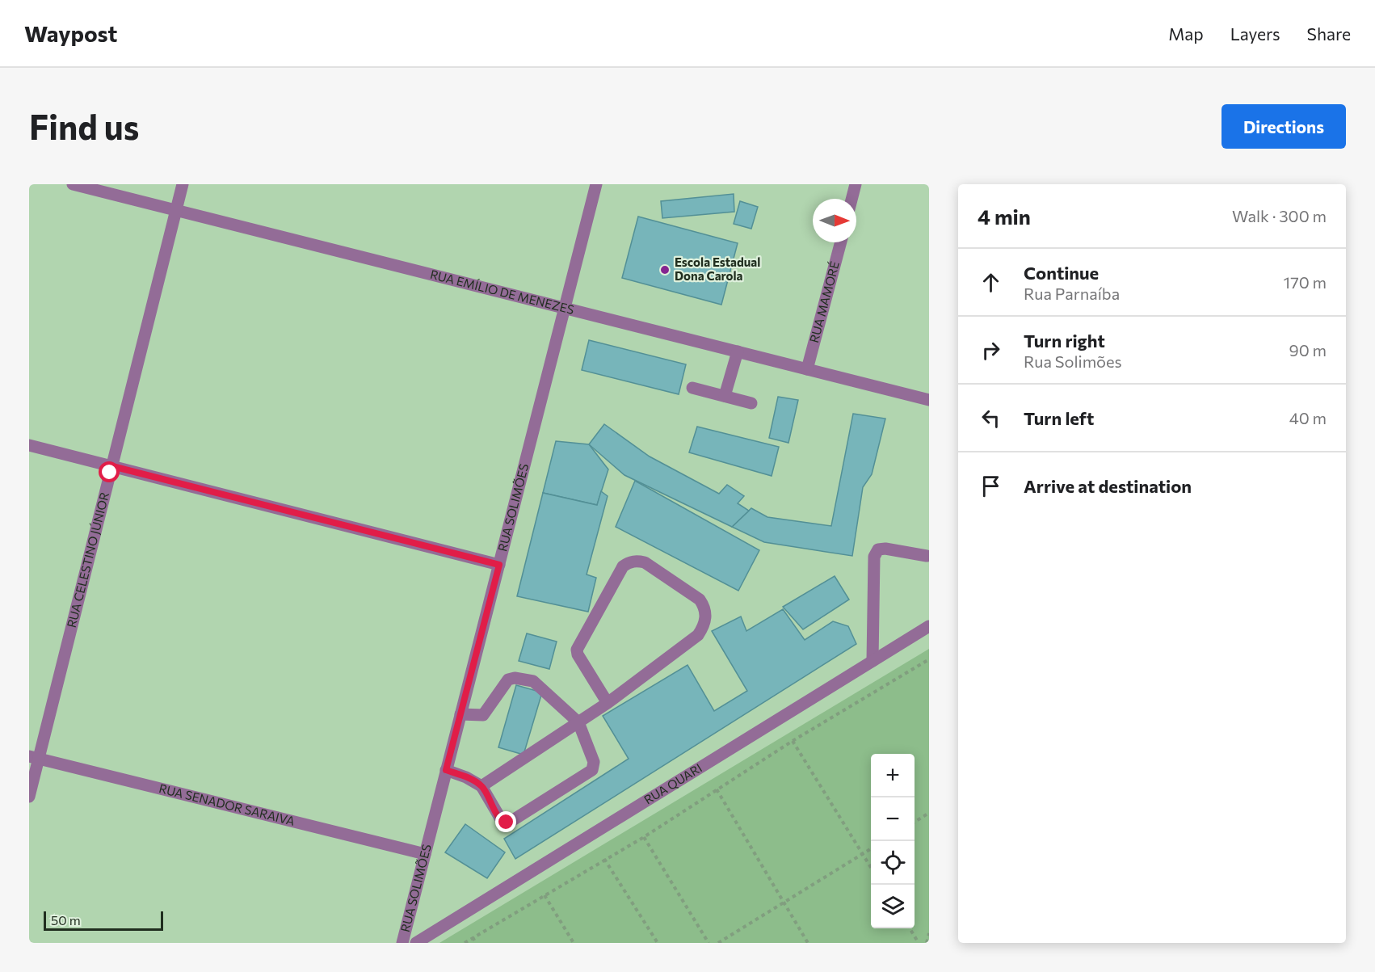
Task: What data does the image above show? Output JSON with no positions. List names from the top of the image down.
{
  "streets": {
    "street": [
      "RUA EMÍLIO DE MENEZES",
      "RUA MAMORÉ",
      "RUA SOLIMÕES",
      "RUA CELESTINO JÚNIOR",
      "RUA QUARI",
      "RUA SENADOR SARAIVA"
    ]
  },
  "crossings": [
    ["RUA EMÍLIO DE MENEZES", "RUA MAMORÉ"],
    ["RUA EMÍLIO DE MENEZES", "RUA SOLIMÕES"],
    ["RUA EMÍLIO DE MENEZES", "RUA CELESTINO JÚNIOR"],
    ["RUA SOLIMÕES", "RUA SENADOR SARAIVA"],
    ["RUA CELESTINO JÚNIOR", "RUA SENADOR SARAIVA"]
  ],
  "places": ["Escola Estadual Dona Carola"],
  "scale_bar": "50 m",
  "north": "right",
  "page": {
    "header": "Waypost",
    "nav": ["Map", "Layers", "Share"],
    "buttons": "Directions",
    "title": "Find us",
    "heading": ["4 min", "Walk · 300 m"],
    "list": [
      ["Continue", "Rua Parnaíba", "170 m"],
      ["Turn right", "Rua Solimões", "90 m"],
      ["Turn left", "40 m"],
      "Arrive at destination"
    ],
    "map_buttons": ["+", "−"],
    "scale": "50 m"
  }
}
